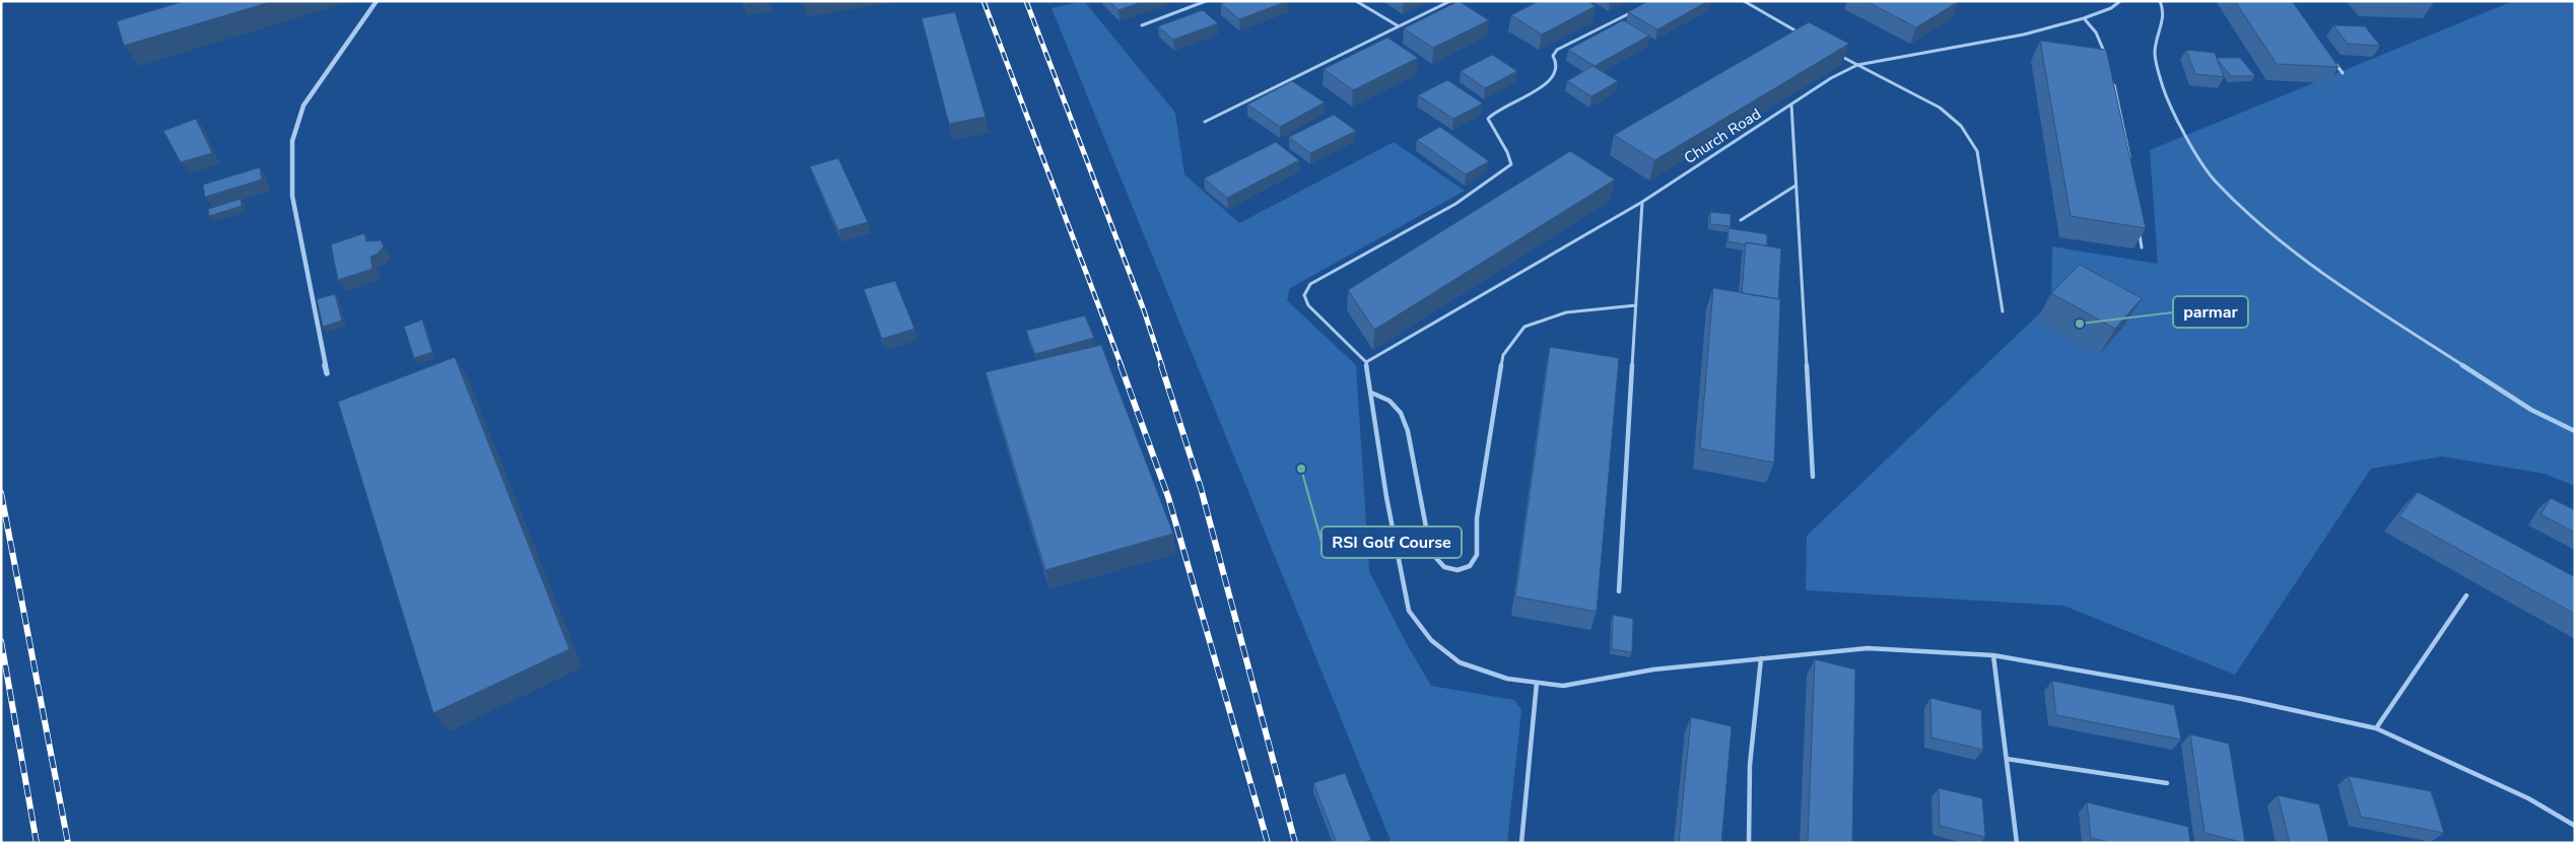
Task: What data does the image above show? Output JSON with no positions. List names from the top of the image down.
{
  "streets": {
    "lane": ["Church Road"]
  },
  "places": ["parmar", "RSI Golf Course"]
}
